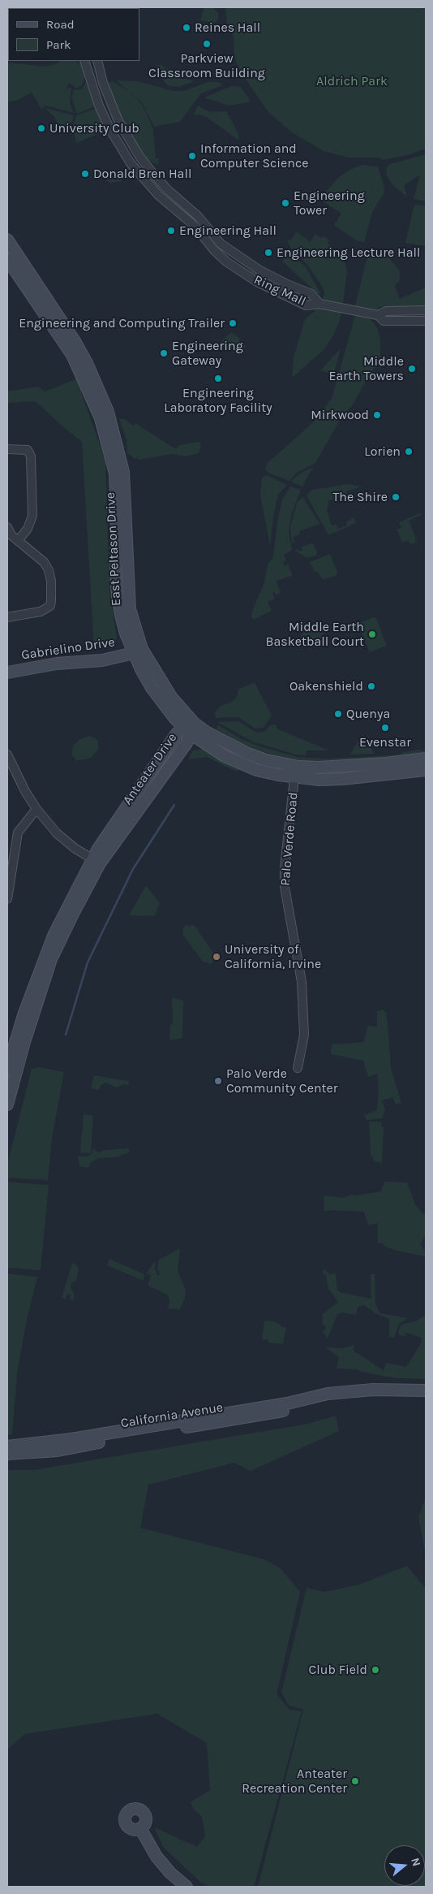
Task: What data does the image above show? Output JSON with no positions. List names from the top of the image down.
{
  "streets": {
    "main road": [
      "East Peltason Drive",
      "Gabrielino Drive",
      "Anteater Drive",
      "California Avenue"
    ],
    "street": ["Ring Mall", "Palo Verde Road"]
  },
  "crossings": [
    ["East Peltason Drive", "Gabrielino Drive"],
    ["East Peltason Drive", "Anteater Drive"],
    ["East Peltason Drive", "Palo Verde Road"]
  ],
  "parks": ["Aldrich Park"],
  "places": [
    "Reines Hall",
    "Parkview Classroom Building",
    "University Club",
    "Information and Computer Science",
    "Donald Bren Hall",
    "Engineering Tower",
    "Engineering Hall",
    "Engineering Lecture Hall",
    "Engineering and Computing Trailer",
    "Engineering Gateway",
    "Middle Earth Towers",
    "Engineering Laboratory Facility",
    "Mirkwood",
    "Lorien",
    "The Shire",
    "Middle Earth Basketball Court",
    "Oakenshield",
    "Quenya",
    "Evenstar",
    "University of California, Irvine",
    "Palo Verde Community Center",
    "Club Field",
    "Anteater Recreation Center"
  ],
  "legend": ["Road", "Park"],
  "north": "right"
}
